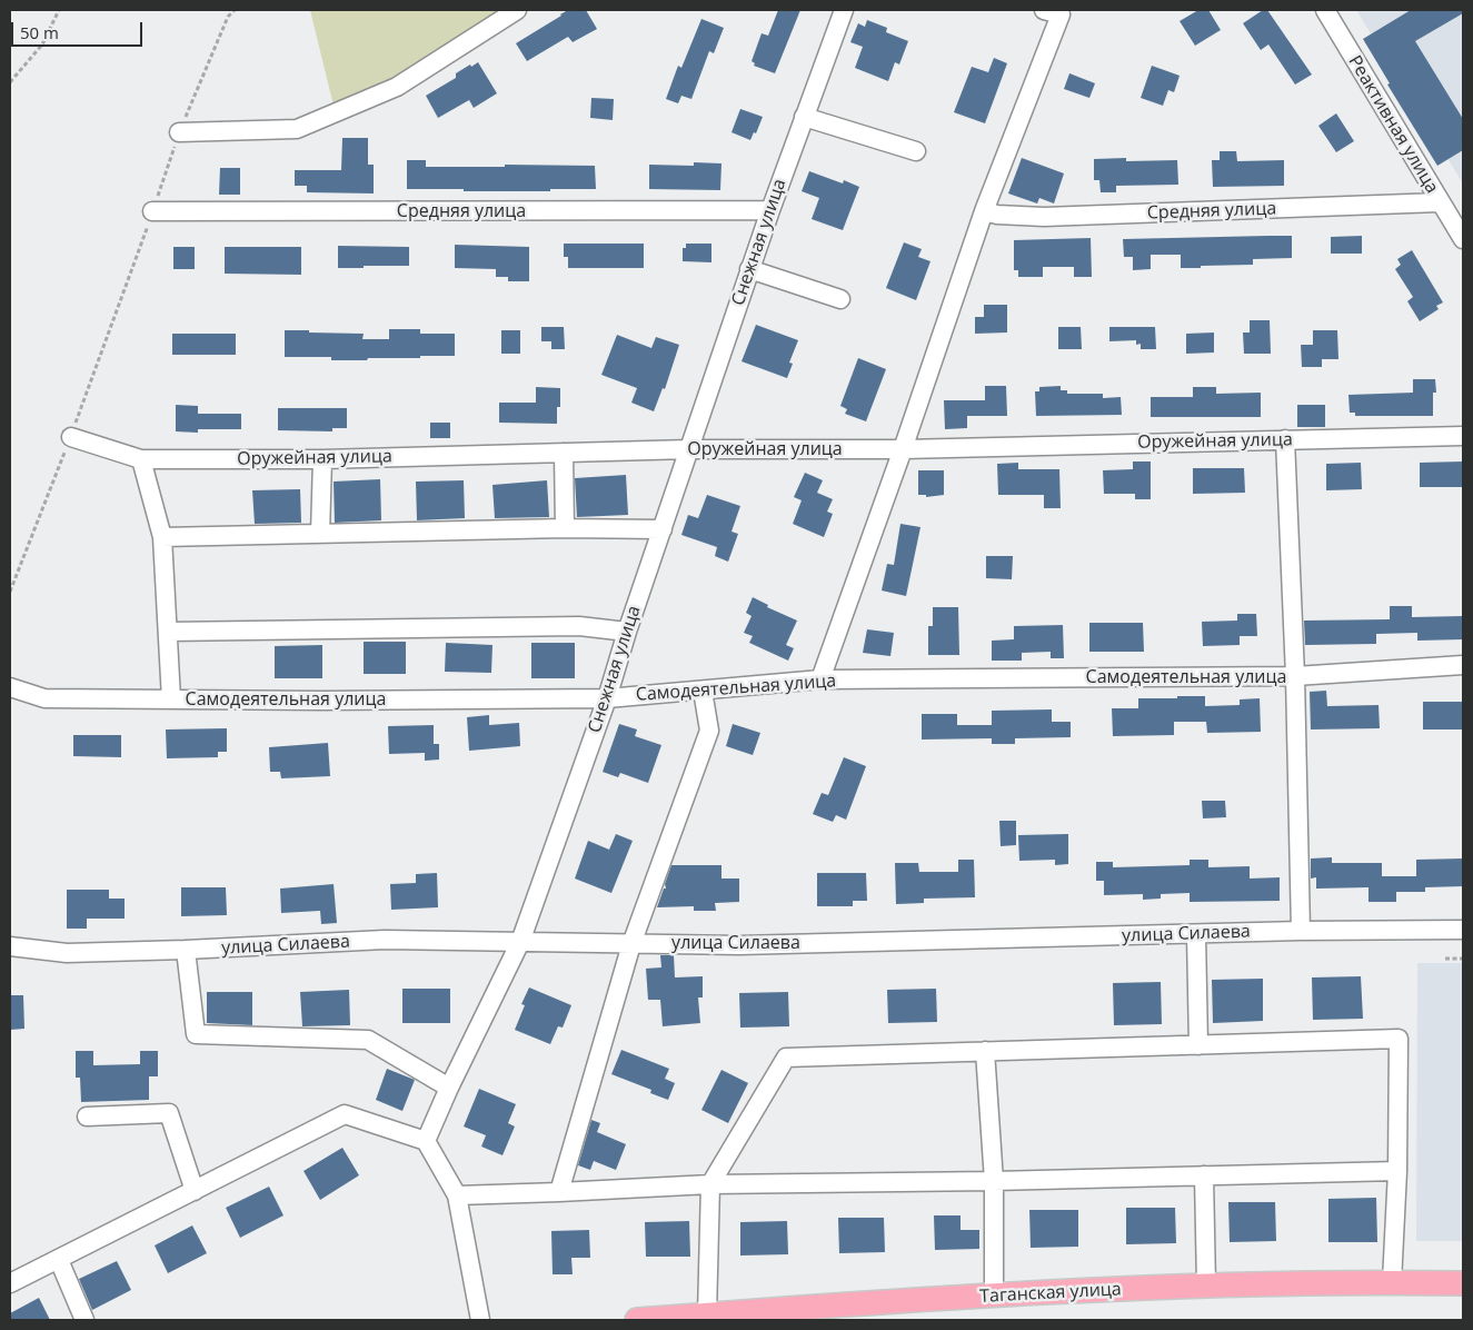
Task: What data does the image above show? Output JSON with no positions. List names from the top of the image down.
{
  "streets": {
    "main road": ["Таганская улица"],
    "street": [
      "Реактивная улица",
      "Средняя улица",
      "Снежная улица",
      "Оружейная улица",
      "Самодеятельная улица",
      "улица Силаева"
    ]
  },
  "crossings": [
    ["Реактивная улица", "Средняя улица"],
    ["Средняя улица", "Снежная улица"],
    ["Снежная улица", "Оружейная улица"],
    ["Снежная улица", "Самодеятельная улица"],
    ["Снежная улица", "улица Силаева"]
  ],
  "scale_bar": "50 m"
}
